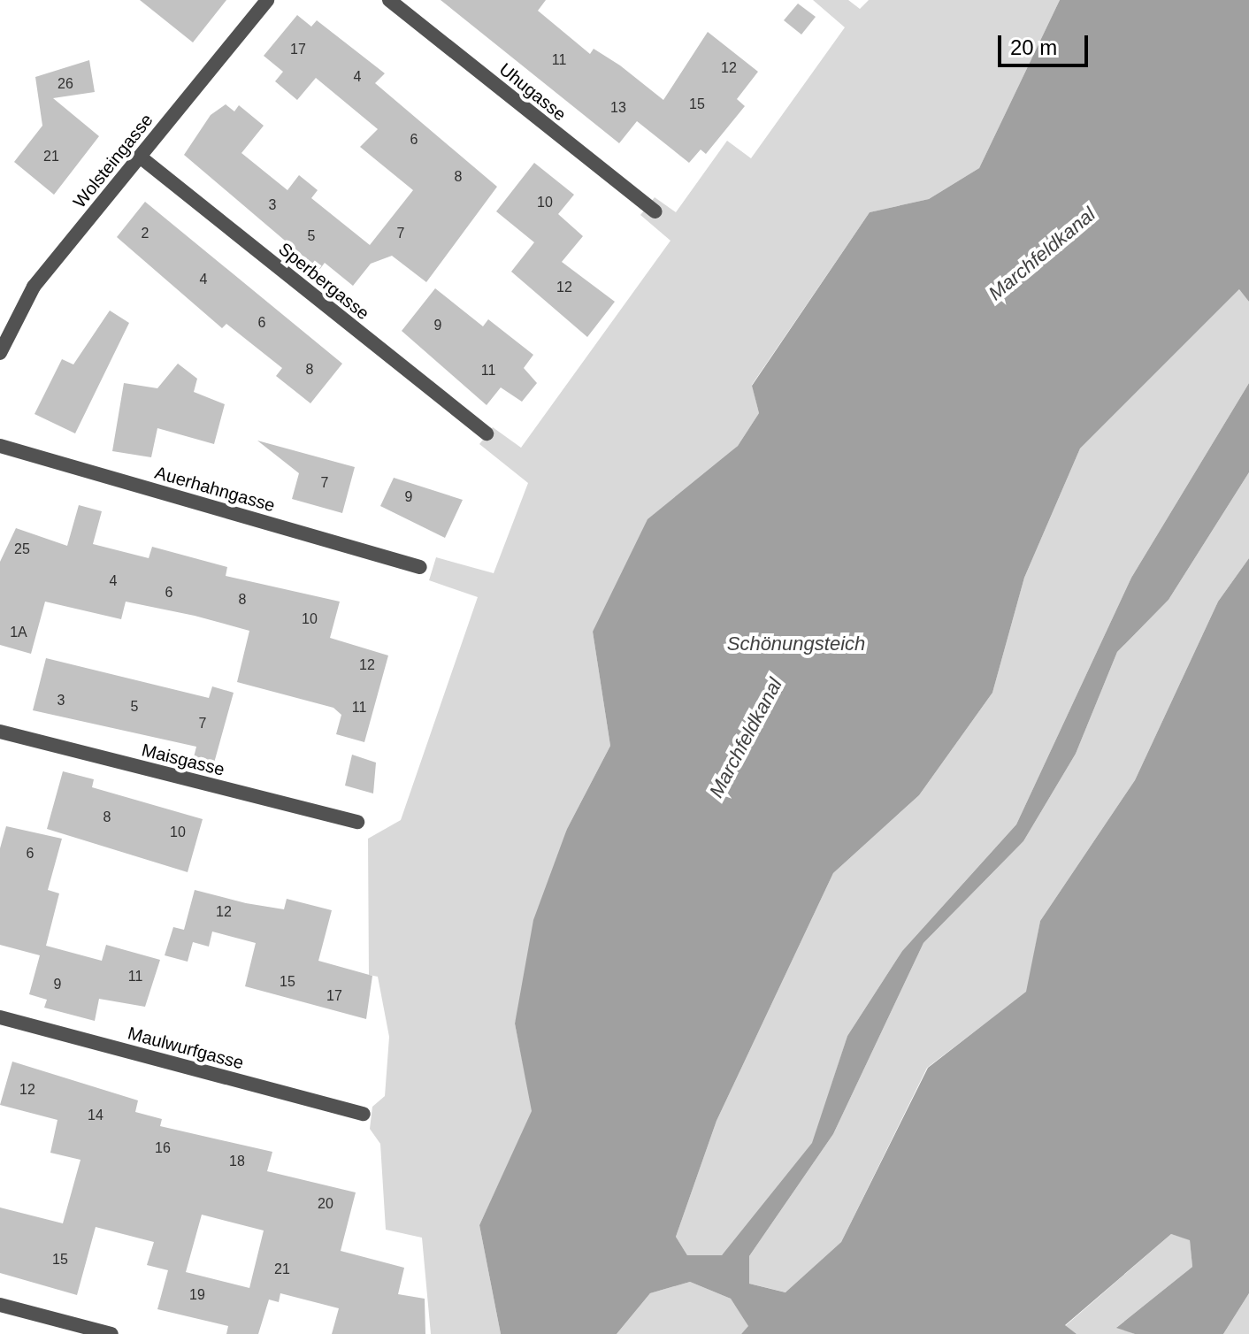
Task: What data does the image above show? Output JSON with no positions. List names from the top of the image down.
{
  "streets": {
    "street": [
      "Uhugasse",
      "Wolsteingasse",
      "Sperbergasse",
      "Auerhahngasse",
      "Maisgasse",
      "Maulwurfgasse"
    ]
  },
  "crossings": [
    ["Wolsteingasse", "Sperbergasse"]
  ],
  "water": ["Marchfeldkanal", "Schönungsteich"],
  "house_numbers": [
    "17",
    "11",
    "12",
    "4",
    "26",
    "15",
    "13",
    "6",
    "21",
    "8",
    "10",
    "3",
    "2",
    "7",
    "5",
    "4",
    "12",
    "6",
    "9",
    "8",
    "11",
    "7",
    "9",
    "25",
    "4",
    "6",
    "8",
    "10",
    "1A",
    "12",
    "3",
    "5",
    "11",
    "7",
    "8",
    "10",
    "6",
    "12",
    "11",
    "15",
    "9",
    "17",
    "12",
    "14",
    "16",
    "18",
    "20",
    "15",
    "21",
    "19"
  ],
  "scale_bar": "20 m"
}
